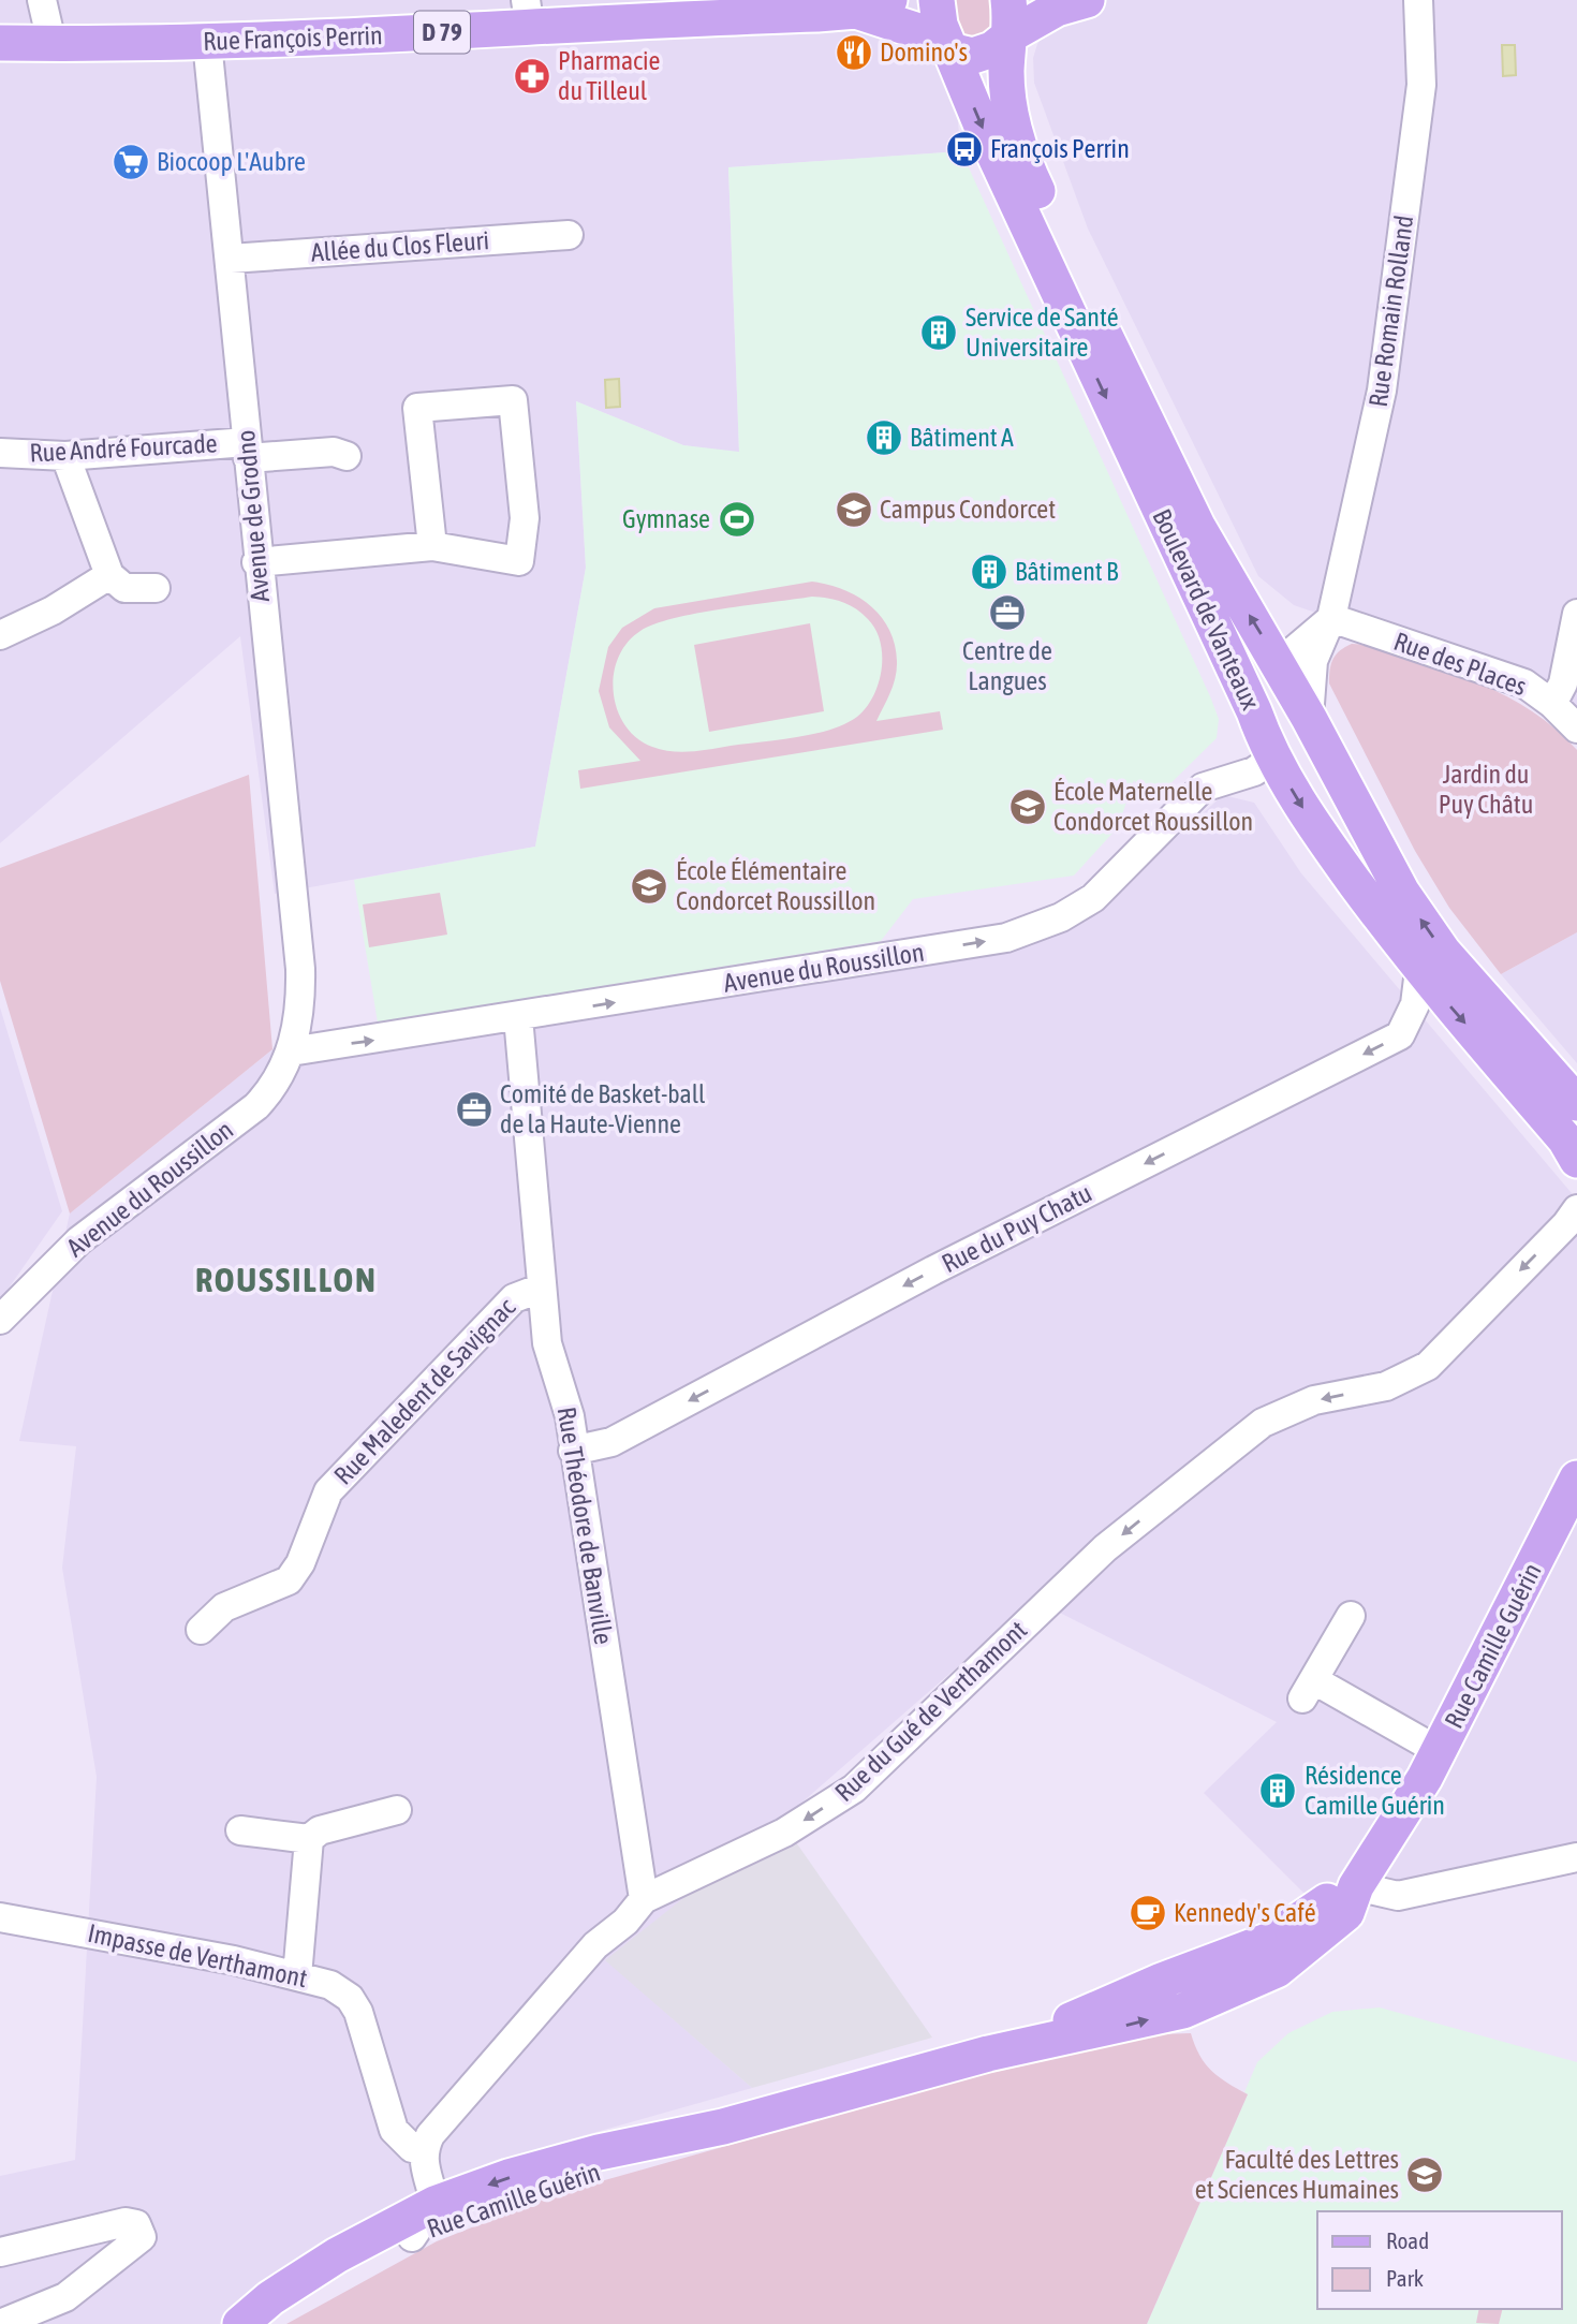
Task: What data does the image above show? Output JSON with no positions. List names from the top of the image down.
{
  "streets": {
    "main road": [
      "D 79",
      "Rue François Perrin",
      "Boulevard de Vanteaux",
      "Rue Camille Guérin"
    ],
    "street": [
      "Allée du Clos Fleuri",
      "Rue Romain Rolland",
      "Rue André Fourcade",
      "Avenue de Grodno",
      "Rue des Places",
      "Avenue du Roussillon",
      "Rue du Puy Chatu",
      "Rue Maledent de Savignac",
      "Rue Théodore de Banville",
      "Rue du Gué de Verthamont",
      "Impasse de Verthamont"
    ]
  },
  "crossings": [
    ["Rue François Perrin", "Avenue de Grodno"],
    ["Rue François Perrin", "Boulevard de Vanteaux"],
    ["Allée du Clos Fleuri", "Avenue de Grodno"],
    ["Rue Romain Rolland", "Boulevard de Vanteaux"],
    ["Rue Romain Rolland", "Rue des Places"],
    ["Rue Romain Rolland", "Avenue du Roussillon"],
    ["Rue André Fourcade", "Avenue de Grodno"],
    ["Avenue de Grodno", "Avenue du Roussillon"],
    ["Boulevard de Vanteaux", "Avenue du Roussillon"],
    ["Boulevard de Vanteaux", "Rue du Puy Chatu"],
    ["Avenue du Roussillon", "Rue Théodore de Banville"],
    ["Rue du Puy Chatu", "Rue Théodore de Banville"],
    ["Rue Maledent de Savignac", "Rue Théodore de Banville"],
    ["Rue Théodore de Banville", "Rue du Gué de Verthamont"],
    ["Rue du Gué de Verthamont", "Impasse de Verthamont"]
  ],
  "one_way": ["Avenue du Roussillon", "Rue du Puy Chatu", "Rue du Gué de Verthamont"],
  "districts": ["ROUSSILLON"],
  "parks": ["Jardin du Puy Châtu"],
  "places": {
    "restaurant": ["Domino's"],
    "pharmacy": ["Pharmacie du Tilleul"],
    "bus stop": ["François Perrin"],
    "supermarket": ["Biocoop L'Aubre"],
    "building": [
      "Service de Santé Universitaire",
      "Bâtiment A",
      "Bâtiment B",
      "Résidence Camille Guérin"
    ],
    "school or university": [
      "Campus Condorcet",
      "École Maternelle Condorcet Roussillon",
      "École Élémentaire Condorcet Roussillon",
      "Faculté des Lettres et Sciences Humaines"
    ],
    "sports": ["Gymnase"],
    "office": ["Centre de Langues", "Comité de Basket-ball de la Haute-Vienne"],
    "cafe": ["Kennedy's Café"]
  },
  "legend": ["Road", "Park"]
}
